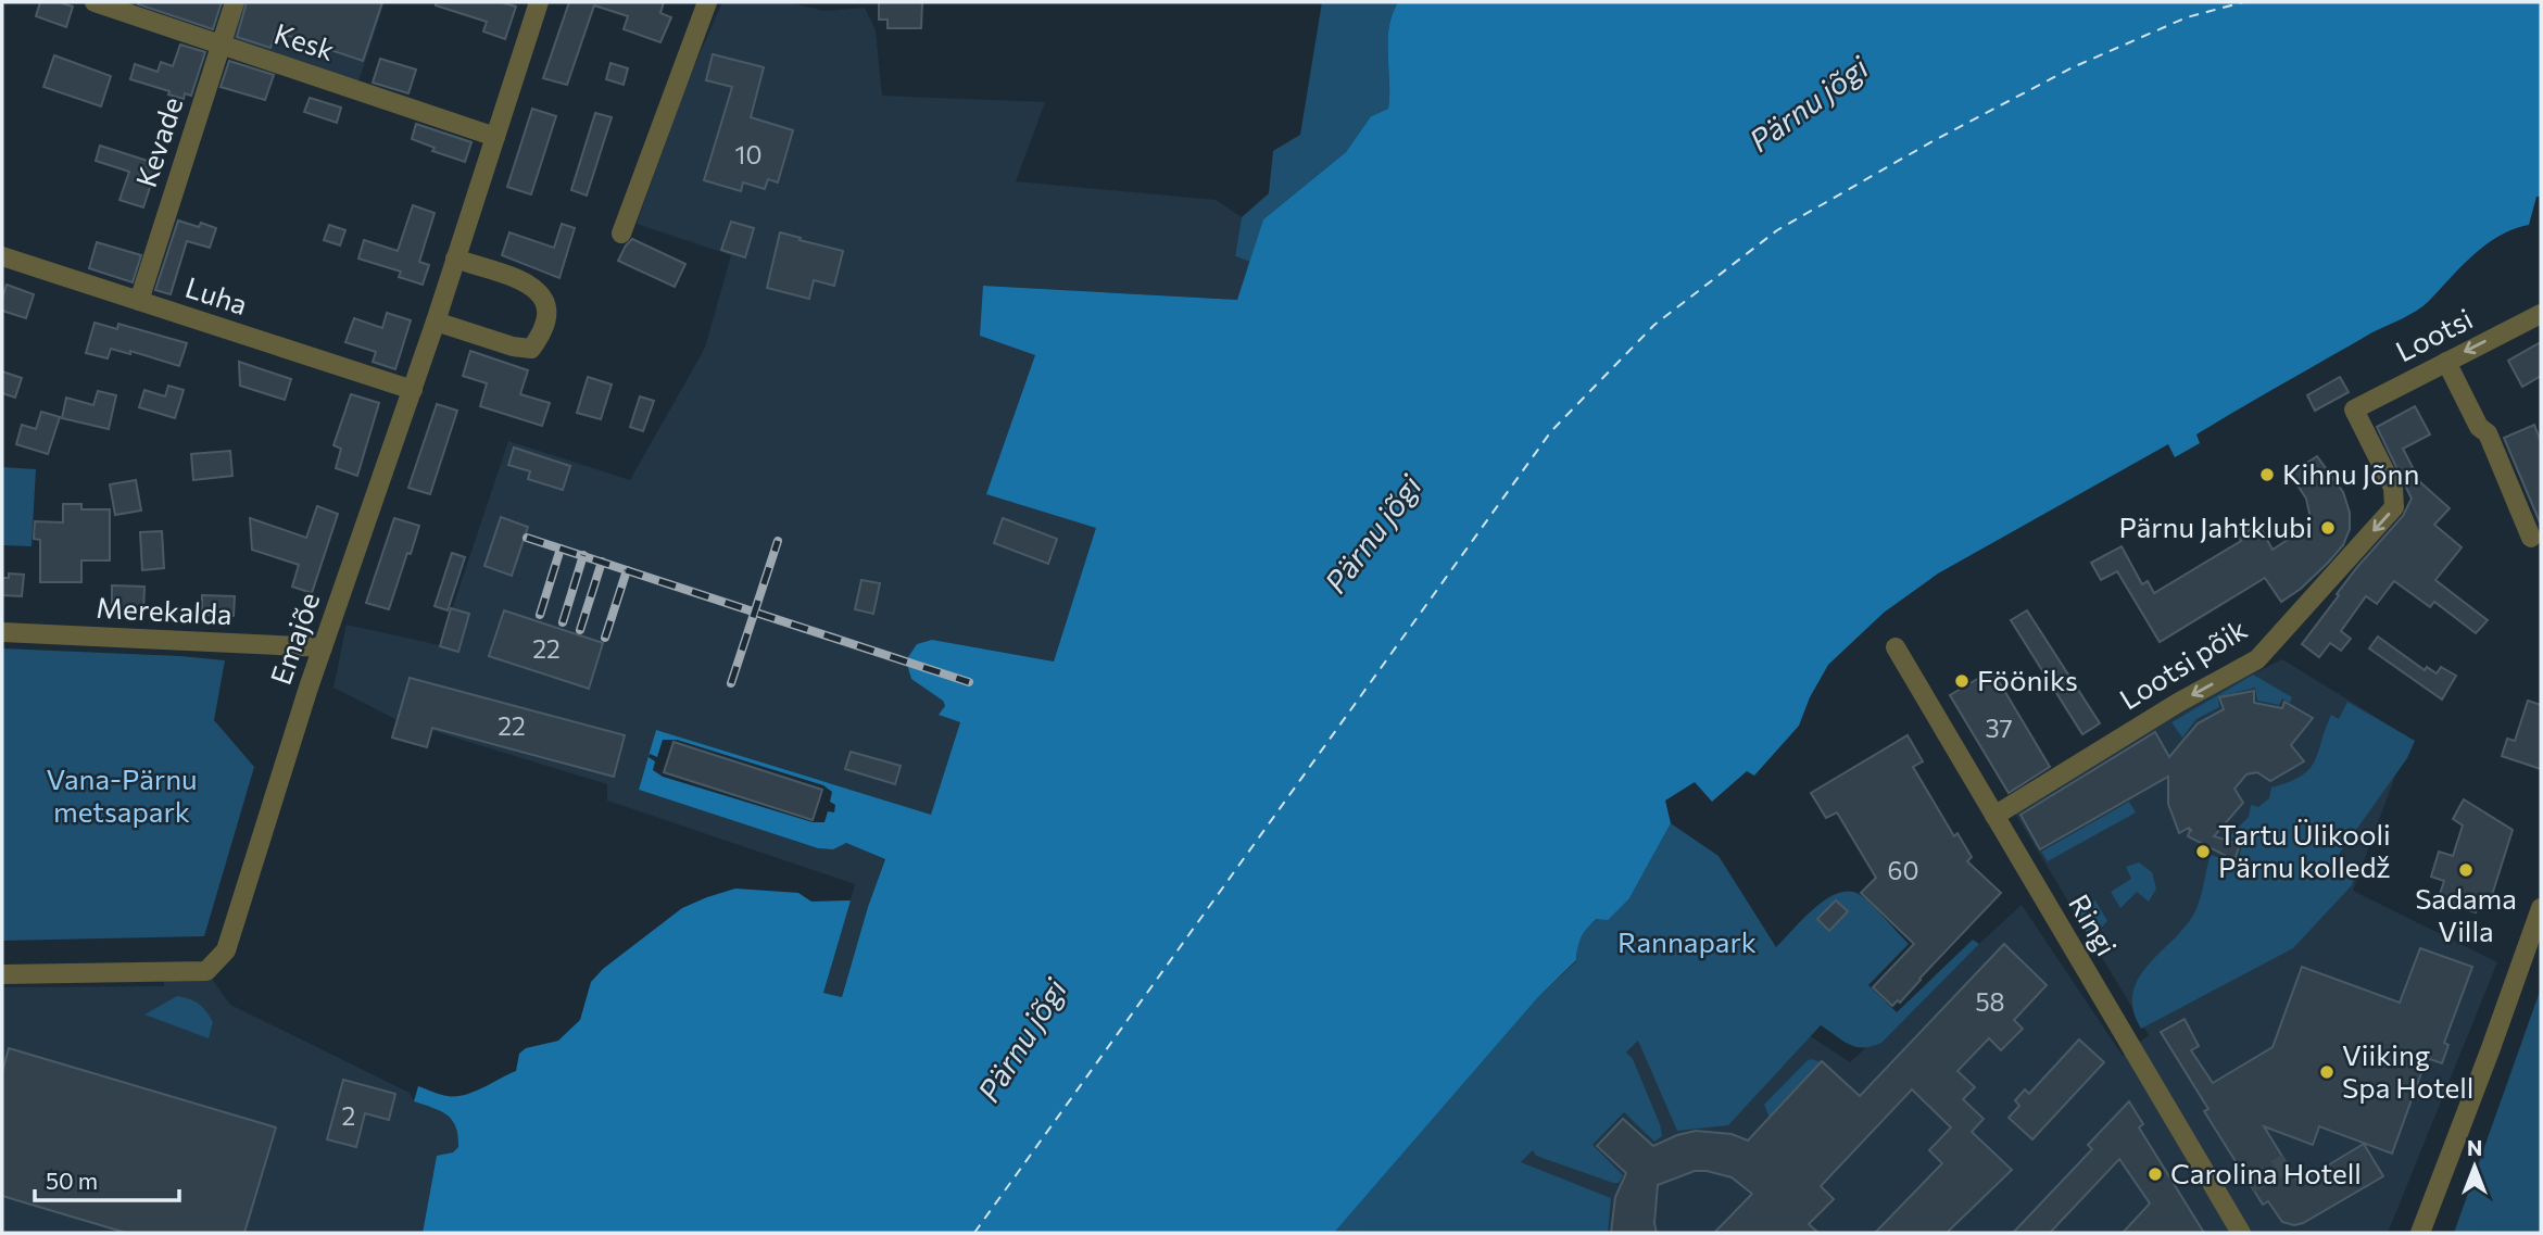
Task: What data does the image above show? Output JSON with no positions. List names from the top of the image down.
{
  "streets": {
    "street": [
      "Kesk",
      "Kevade",
      "Luha",
      "Lootsi",
      "Merekalda",
      "Emajõe",
      "Lootsi põik",
      "Ringi"
    ]
  },
  "crossings": [
    ["Kesk", "Kevade"],
    ["Kesk", "Emajõe"],
    ["Kevade", "Luha"],
    ["Luha", "Emajõe"],
    ["Lootsi", "Lootsi põik"],
    ["Merekalda", "Emajõe"],
    ["Lootsi põik", "Ringi"]
  ],
  "one_way": ["Lootsi", "Lootsi põik"],
  "water": ["Pärnu jõgi"],
  "parks": ["Vana-Pärnu metsapark", "Rannapark"],
  "places": [
    "Kihnu Jõnn",
    "Pärnu Jahtklubi",
    "Fööniks",
    "Tartu Ülikooli Pärnu kolledž",
    "Sadama Villa",
    "Viiking Spa Hotell",
    "Carolina Hotell"
  ],
  "house_numbers": [
    "10",
    "22",
    "22",
    "37",
    "60",
    "58",
    "2"
  ],
  "scale_bar": "50 m",
  "north": "top"
}
